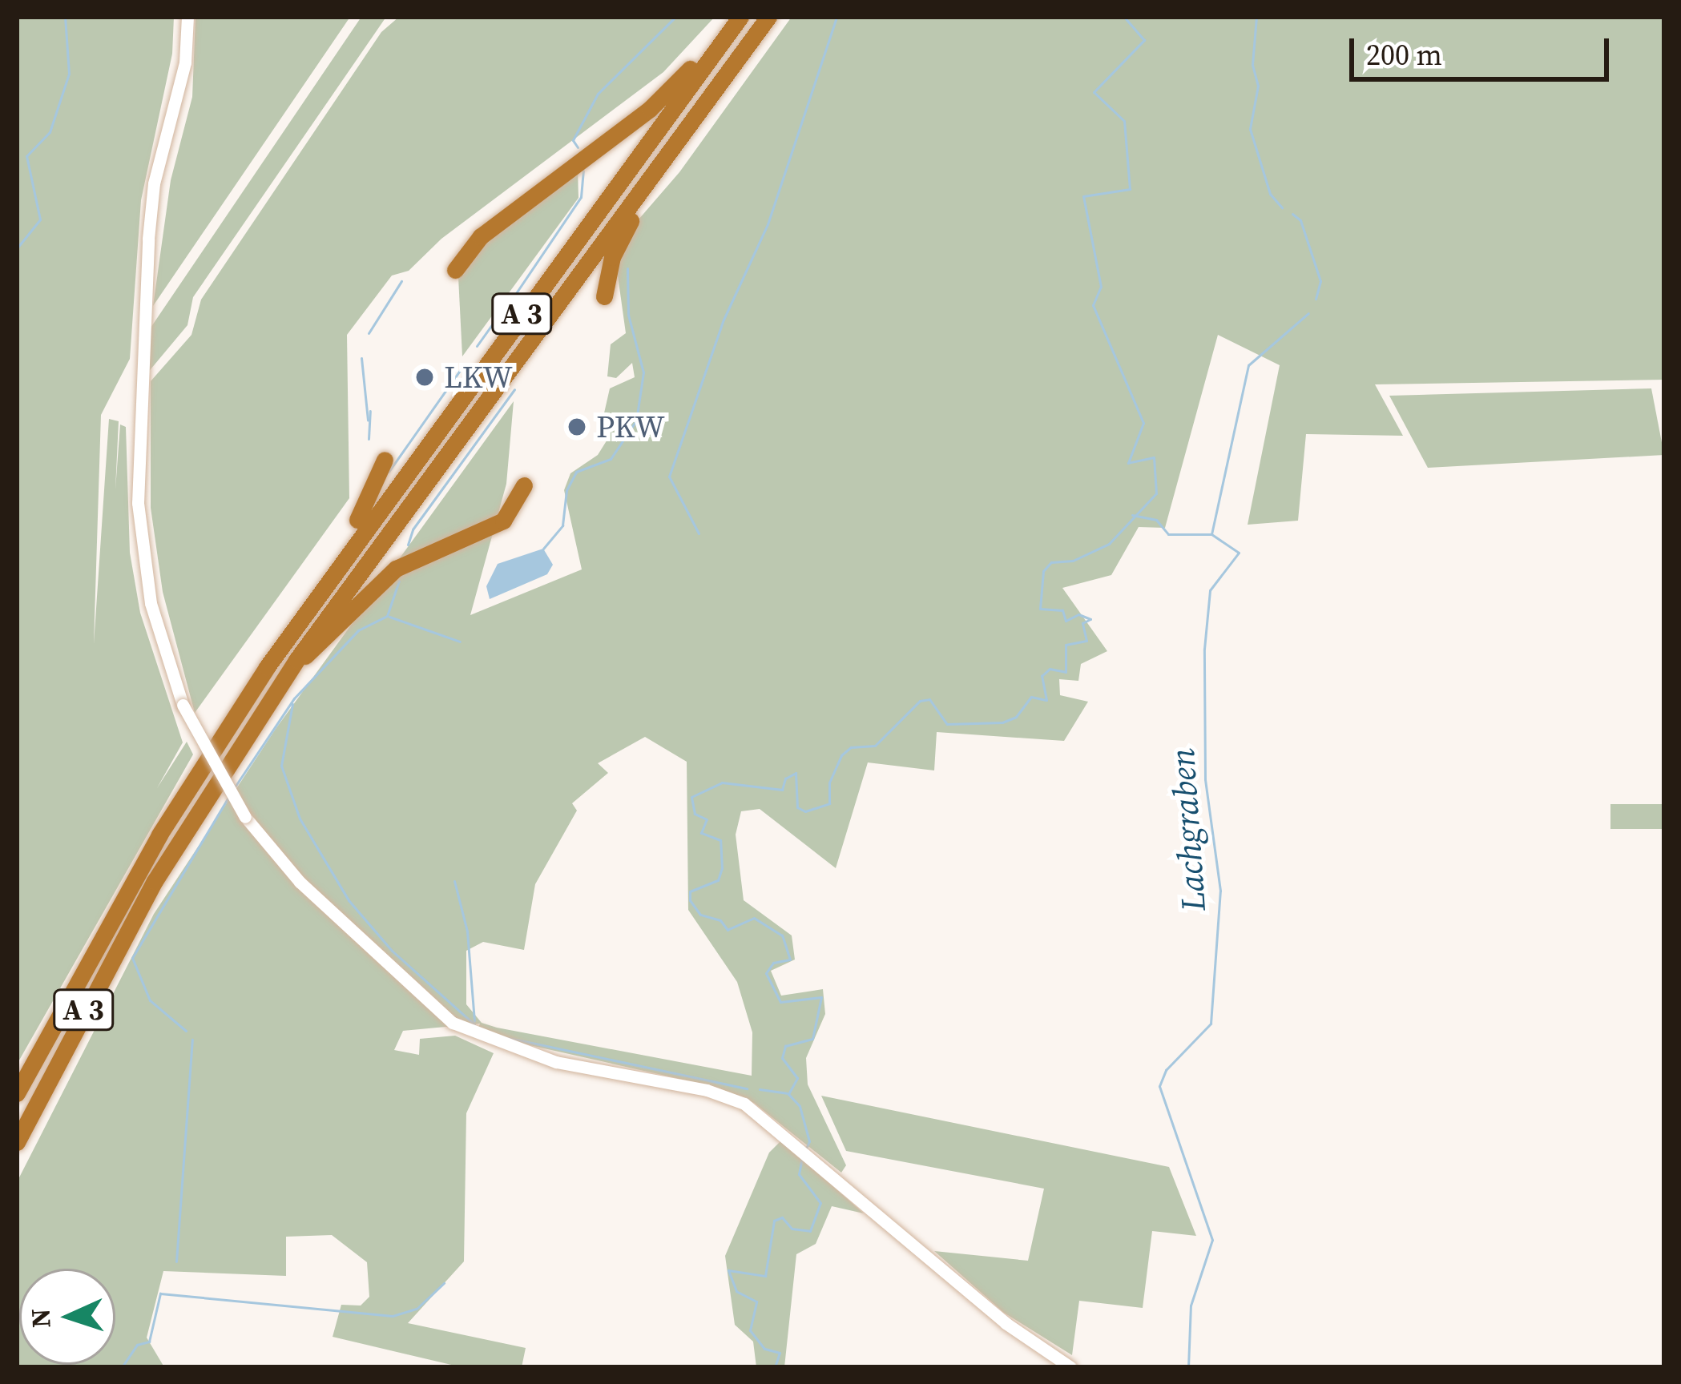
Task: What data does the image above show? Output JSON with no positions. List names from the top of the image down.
{
  "streets": {
    "highway": ["A 3"]
  },
  "water": ["Lachgraben"],
  "places": ["LKW", "PKW"],
  "scale_bar": "200 m",
  "north": "left"
}
